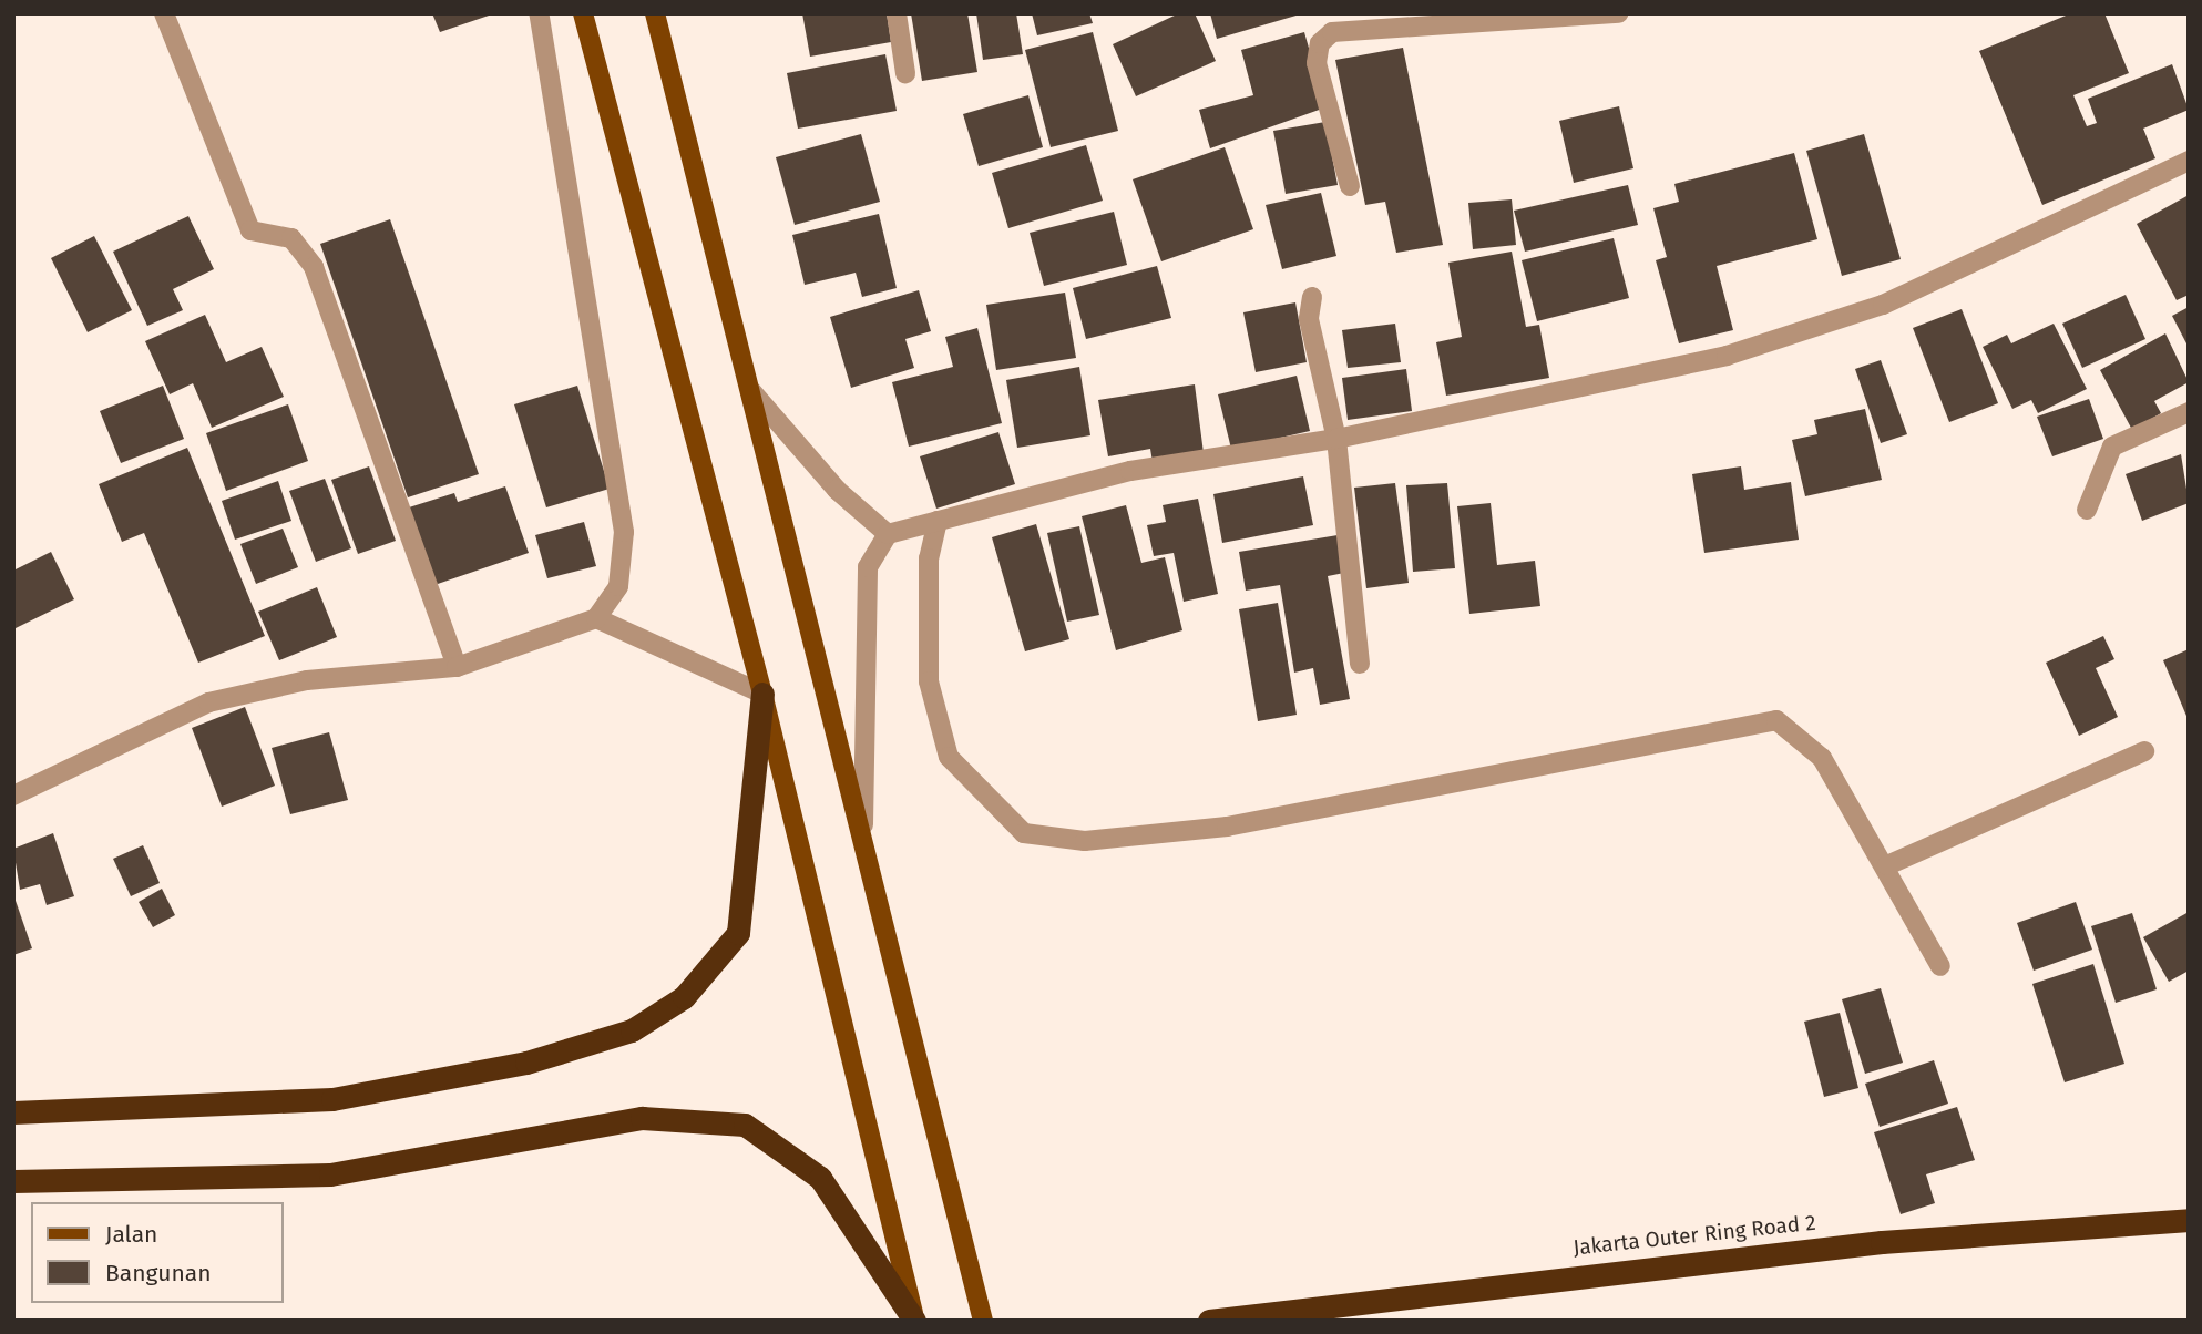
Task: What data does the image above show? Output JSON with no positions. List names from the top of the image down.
{
  "streets": {
    "highway": ["Jakarta Outer Ring Road 2"]
  },
  "legend": ["Jalan", "Bangunan"]
}
